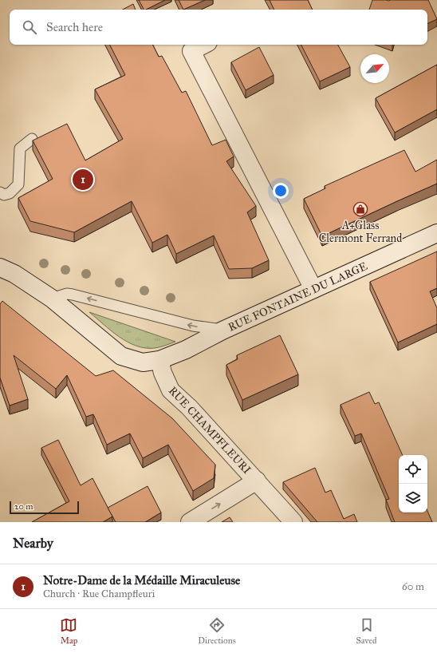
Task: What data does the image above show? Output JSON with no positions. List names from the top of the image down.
{
  "streets": {
    "street": ["RUE FONTAINE DU LARGE", "RUE CHAMPFLEURI"]
  },
  "crossings": [
    ["RUE FONTAINE DU LARGE", "RUE CHAMPFLEURI"]
  ],
  "places": {
    "shop": ["A+Glass Clermont Ferrand"]
  },
  "scale_bar": "20 m",
  "north": "top right",
  "page": {
    "search": "Search here",
    "pins": "1",
    "scale": "20 m",
    "heading": "Nearby",
    "list": [
      {
        "mark": "1",
        "name": "Notre-Dame de la Médaille Miraculeuse",
        "note": "Church · Rue Champfleuri",
        "value": "60 m"
      }
    ],
    "nav": ["Map", "Directions", "Saved"]
  }
}
